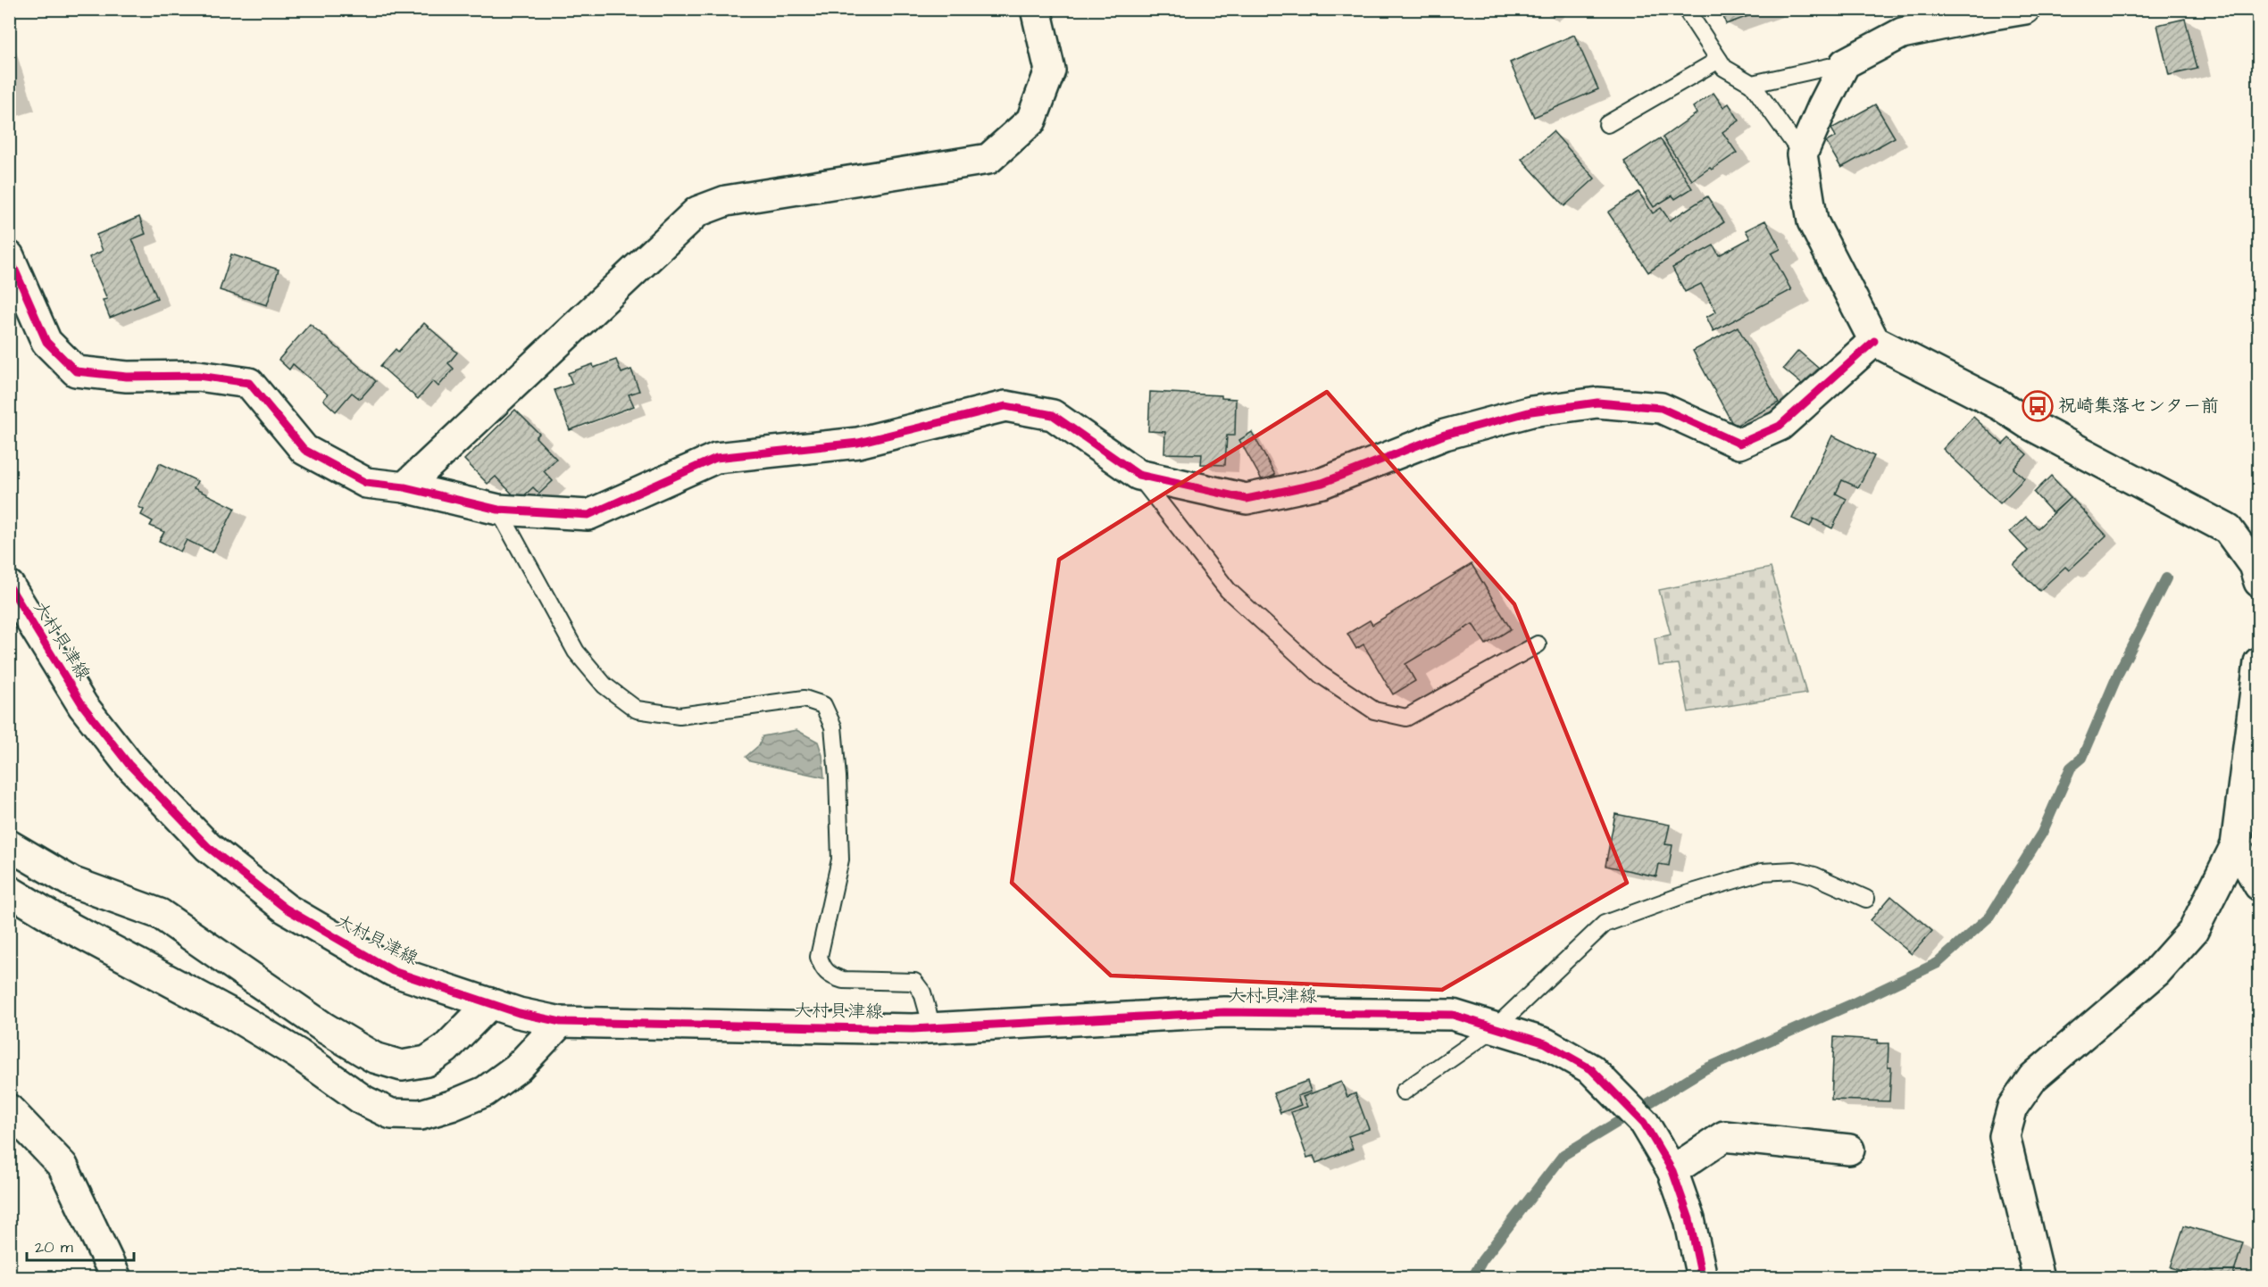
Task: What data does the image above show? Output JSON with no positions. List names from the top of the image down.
{
  "streets": {
    "street": ["大村貝津線"]
  },
  "places": {
    "bus stop": ["祝崎集落センター前"]
  },
  "scale_bar": "20 m"
}
